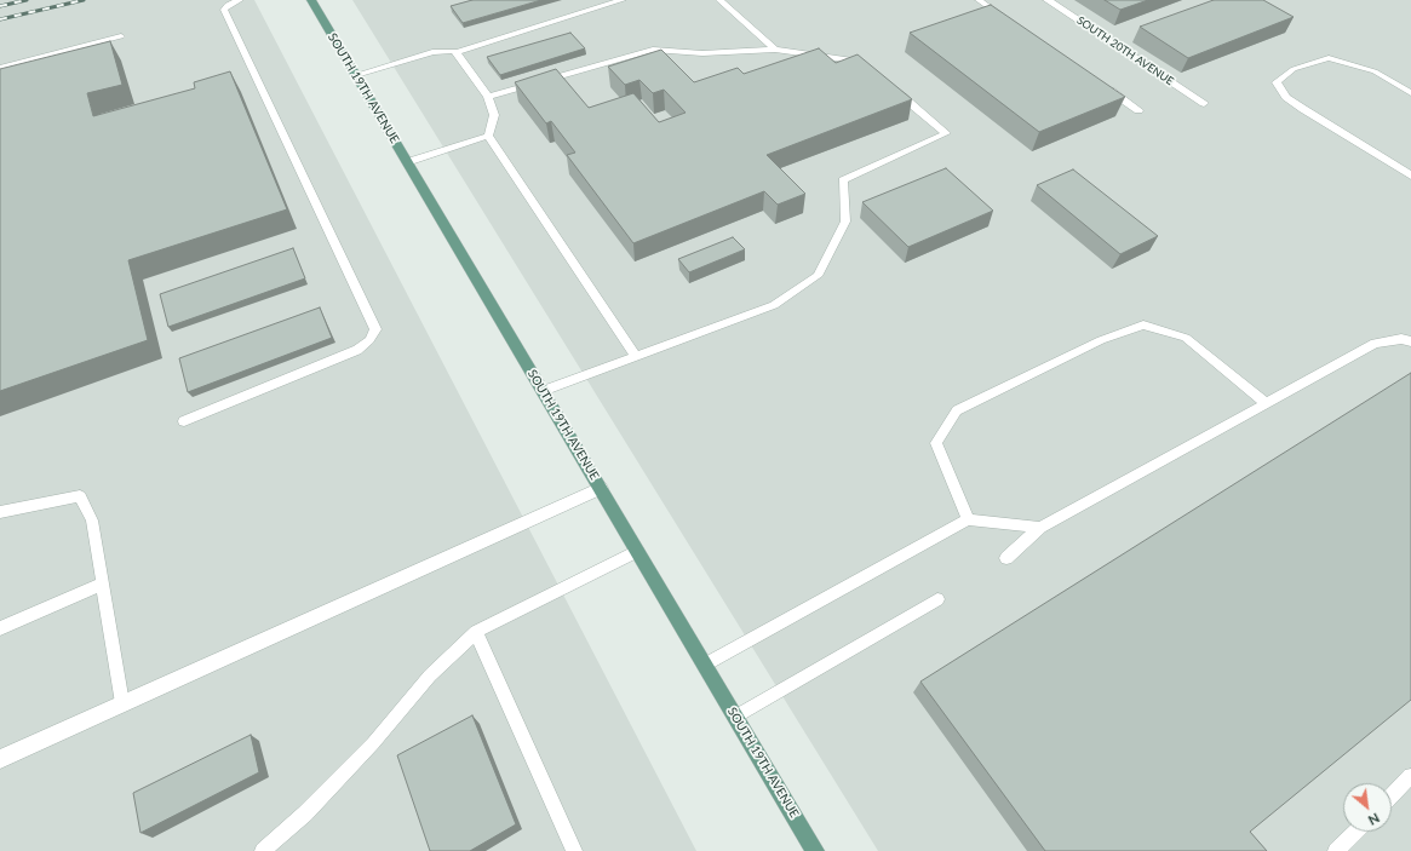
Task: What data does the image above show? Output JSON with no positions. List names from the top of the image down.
{
  "streets": {
    "main road": ["SOUTH 19TH AVENUE"],
    "street": ["SOUTH 20TH AVENUE"]
  },
  "north": "bottom right"
}
